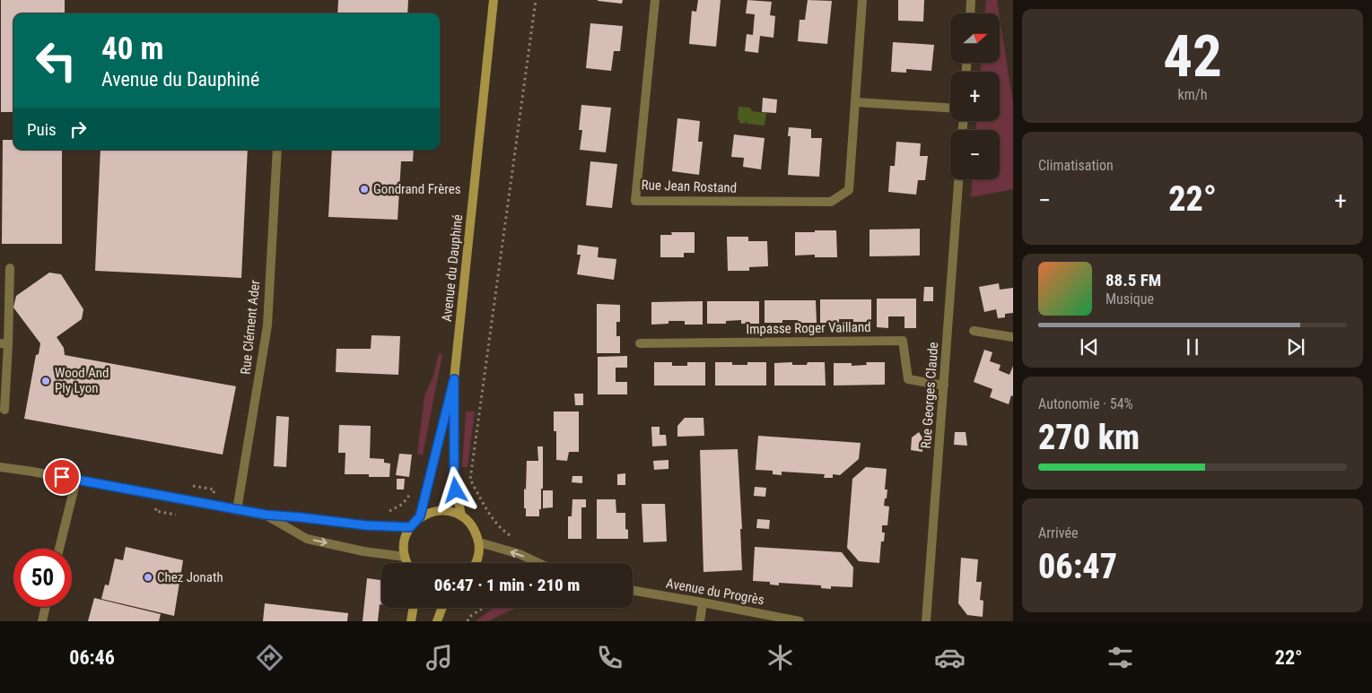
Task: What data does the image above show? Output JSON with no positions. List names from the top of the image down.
{
  "streets": {
    "main road": ["Avenue du Dauphiné"],
    "street": [
      "Rue Jean Rostand",
      "Rue Clément Ader",
      "Impasse Roger Vailland",
      "Rue Georges Claude",
      "Avenue du Progrès"
    ]
  },
  "crossings": [
    ["Impasse Roger Vailland", "Rue Georges Claude"]
  ],
  "places": ["Gondrand Frères", "Wood And Ply Lyon", "Chez Jonath"],
  "north": "right",
  "page": {
    "tile": [
      ["42", "km/h"],
      "Climatisation",
      ["Autonomie · 54%", "270 km"],
      ["Arrivée", "06:47"]
    ],
    "map_buttons": ["+", "−"],
    "turn": ["40 m", "Avenue du Dauphiné"],
    "then": "Puis",
    "heat": ["−", "22°", "+"],
    "song": ["88.5 FM", "Musique"],
    "limit": "50",
    "trip": "06:47 · 1 min · 210 m",
    "tabs": ["06:46", "22°"]
  }
}
